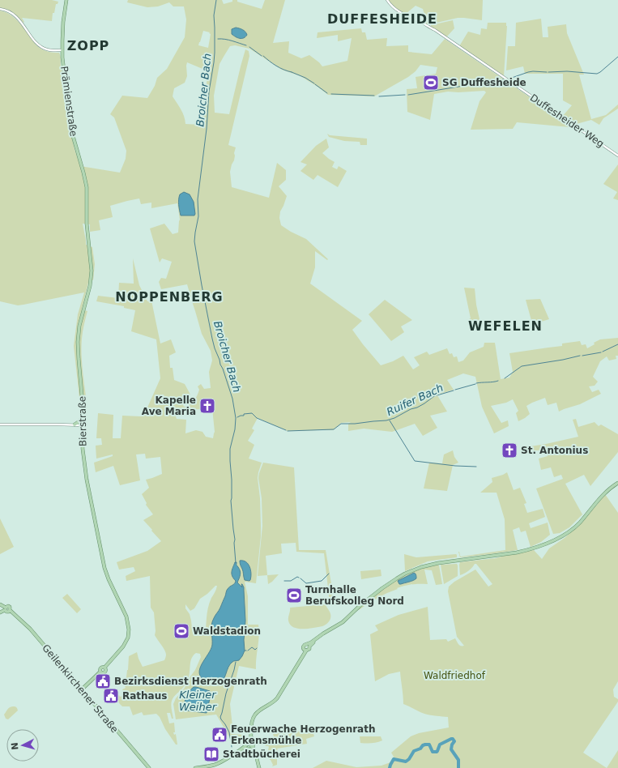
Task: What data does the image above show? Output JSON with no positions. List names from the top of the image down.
{
  "streets": {
    "main road": ["Prämienstraße", "Bierstraße", "Geilenkirchener Straße"],
    "street": ["Duffesheider Weg"]
  },
  "crossings": [
    ["Prämienstraße", "Bierstraße"],
    ["Bierstraße", "Geilenkirchener Straße"]
  ],
  "districts": [
    "DUFFESHEIDE",
    "ZOPP",
    "NOPPENBERG",
    "WEFELEN"
  ],
  "water": ["Broicher Bach", "Ruifer Bach", "Kleiner Weiher"],
  "parks": ["Waldfriedhof"],
  "places": {
    "sports": ["SG Duffesheide", "Turnhalle Berufskolleg Nord", "Waldstadion"],
    "church": ["Kapelle Ave Maria", "St. Antonius"],
    "public building": ["Bezirksdienst Herzogenrath", "Rathaus", "Feuerwache Herzogenrath Erkensmühle"],
    "library": ["Stadtbücherei"]
  },
  "north": "left"
}
